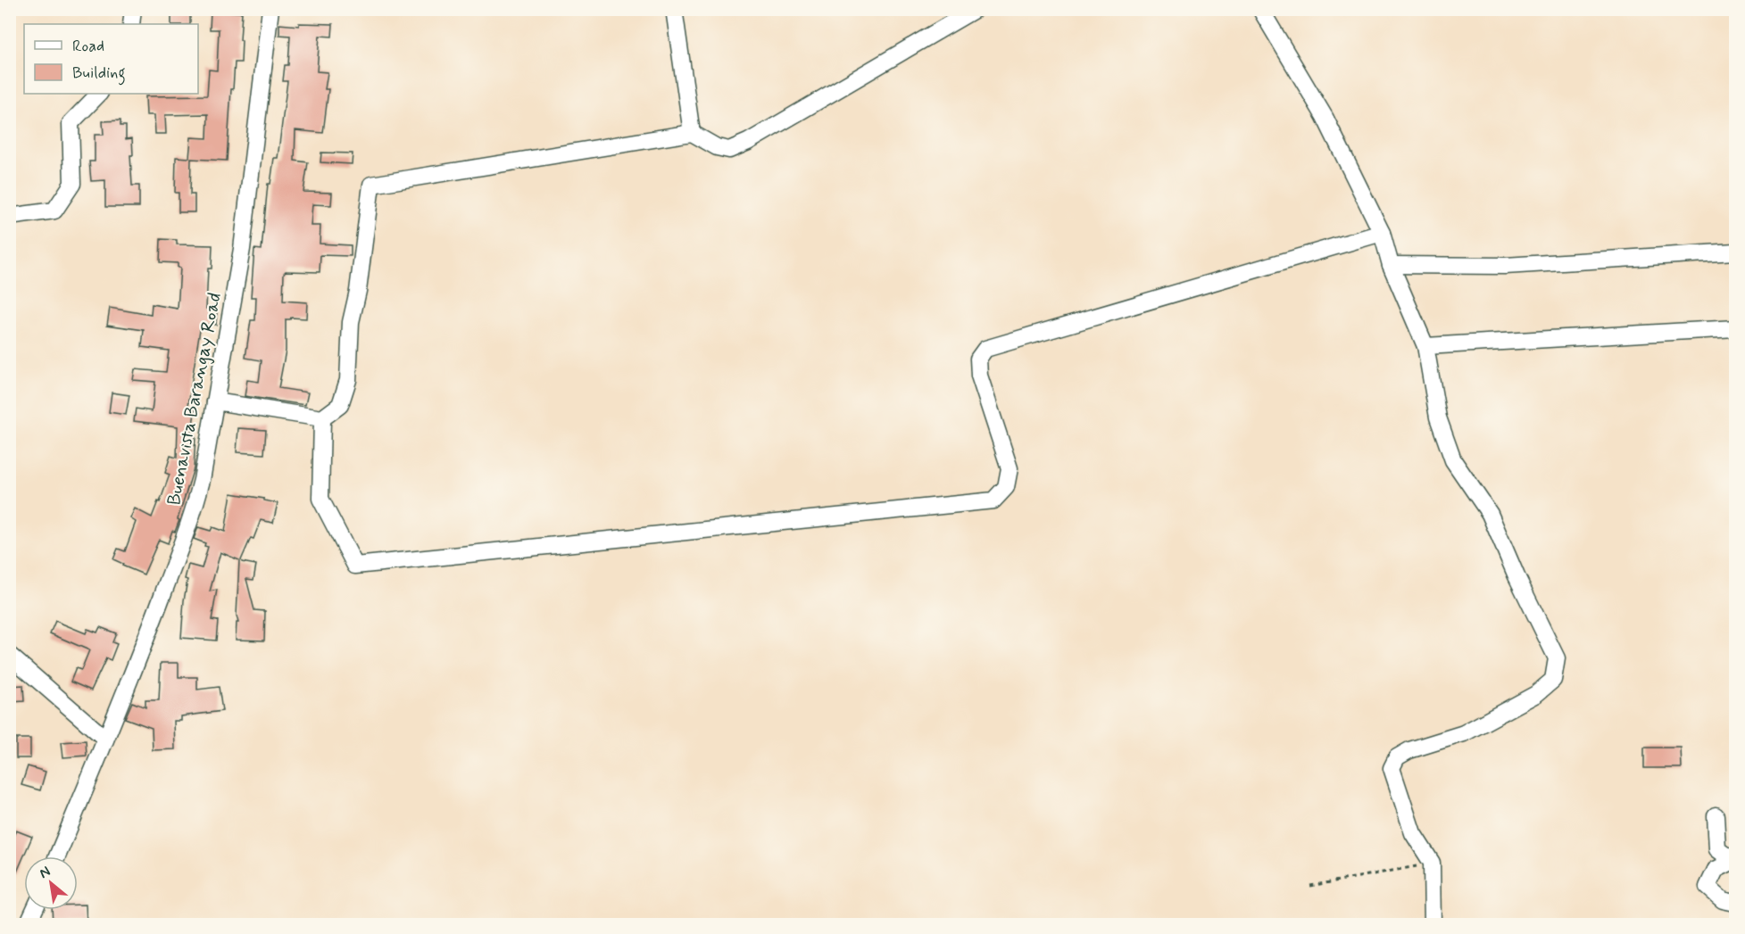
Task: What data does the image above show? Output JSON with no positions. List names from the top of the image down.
{
  "streets": {
    "street": ["Buenavista Barangay Road"]
  },
  "legend": ["Road", "Building"],
  "north": "top left"
}
